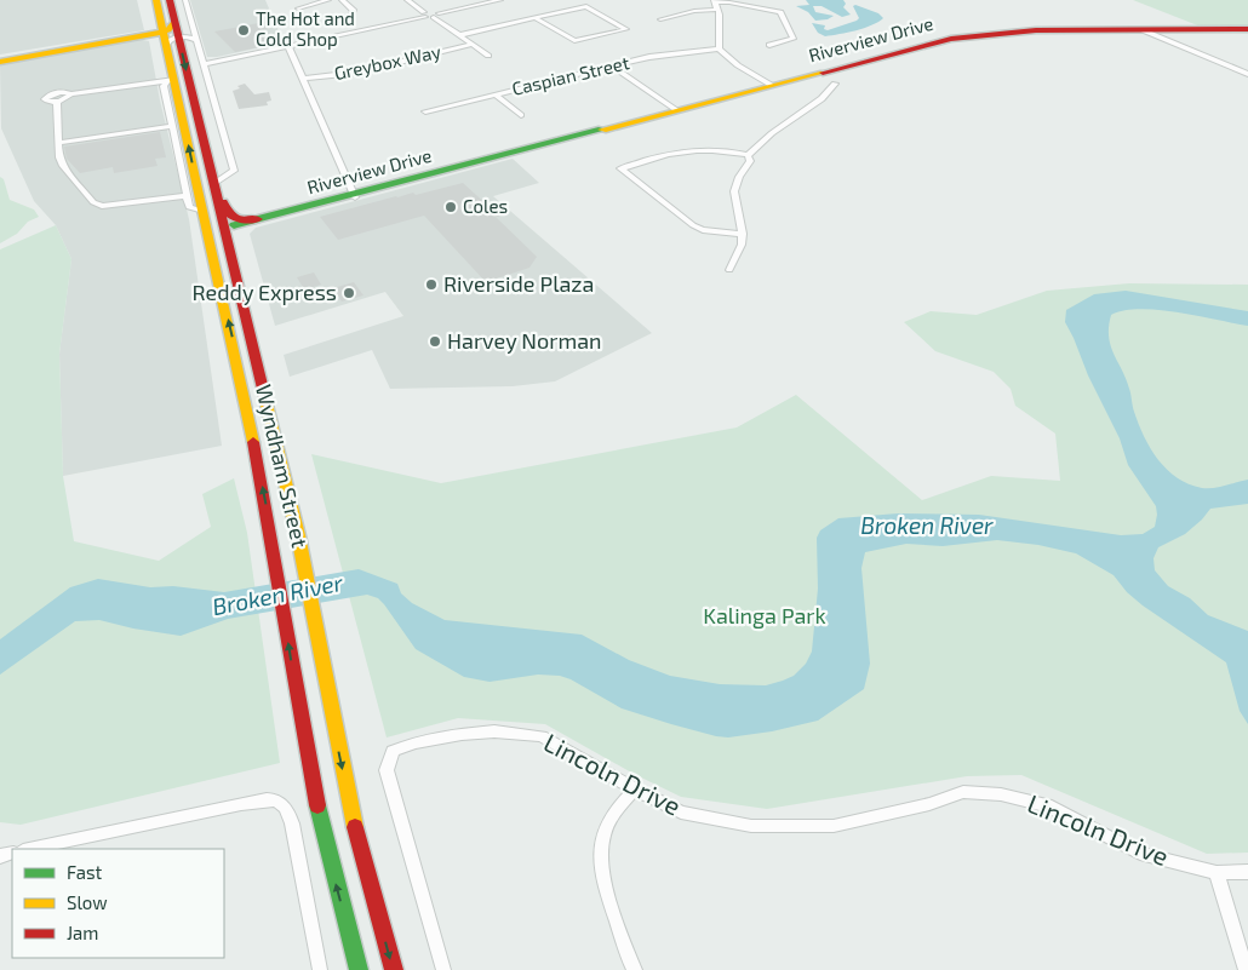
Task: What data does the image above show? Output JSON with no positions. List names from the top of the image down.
{
  "streets": {
    "main road": ["Riverview Drive", "Wyndham Street"],
    "street": ["Greybox Way", "Caspian Street", "Lincoln Drive"]
  },
  "crossings": [
    ["Riverview Drive", "Wyndham Street"]
  ],
  "water": ["Broken River"],
  "parks": ["Kalinga Park"],
  "places": [
    "The Hot and Cold Shop",
    "Coles",
    "Riverside Plaza",
    "Reddy Express",
    "Harvey Norman"
  ],
  "legend": ["Fast", "Slow", "Jam"]
}
